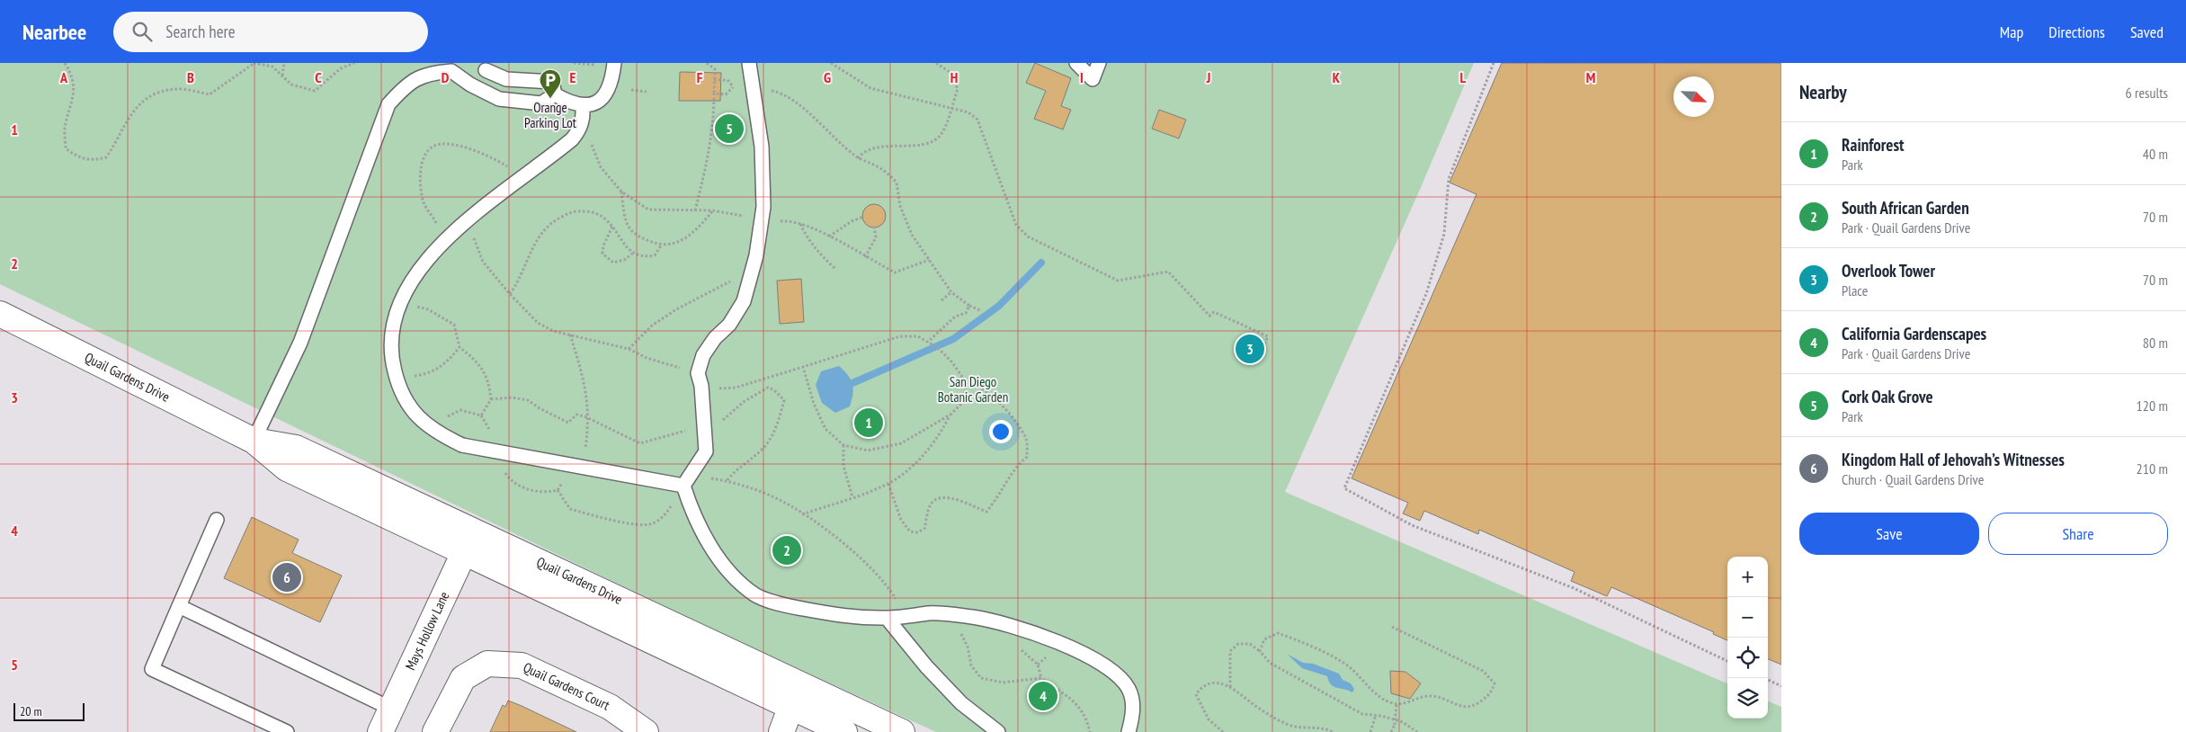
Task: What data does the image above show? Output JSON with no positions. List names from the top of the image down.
{
  "streets": {
    "main road": ["Quail Gardens Drive", "Mays Hollow Lane", "Quail Gardens Court"]
  },
  "crossings": [
    ["Quail Gardens Drive", "Mays Hollow Lane"]
  ],
  "parks": ["San Diego Botanic Garden"],
  "places": {
    "parking": ["Orange Parking Lot"]
  },
  "scale_bar": "20 m",
  "north": "bottom right",
  "page": {
    "header": "Nearbee",
    "search": "Search here",
    "nav": ["Map", "Directions", "Saved"],
    "heading": ["Nearby", "6 results"],
    "pins": [
      "5",
      "3",
      "1",
      "2",
      "6",
      "4"
    ],
    "list": [
      {
        "mark": "1",
        "name": "Rainforest",
        "note": "Park",
        "value": "40 m"
      },
      {
        "mark": "2",
        "name": "South African Garden",
        "note": "Park · Quail Gardens Drive",
        "value": "70 m"
      },
      {
        "mark": "3",
        "name": "Overlook Tower",
        "note": "Place",
        "value": "70 m"
      },
      {
        "mark": "4",
        "name": "California Gardenscapes",
        "note": "Park · Quail Gardens Drive",
        "value": "80 m"
      },
      {
        "mark": "5",
        "name": "Cork Oak Grove",
        "note": "Park",
        "value": "120 m"
      },
      {
        "mark": "6",
        "name": "Kingdom Hall of Jehovah’s Witnesses",
        "note": "Church · Quail Gardens Drive",
        "value": "210 m"
      }
    ],
    "buttons": ["Save", "Share"],
    "map_buttons": ["+", "−"],
    "scale": "20 m"
  },
  "grid": {
    "columns": [
      "A",
      "B",
      "C",
      "D",
      "E",
      "F",
      "G",
      "H",
      "I",
      "J",
      "K",
      "L",
      "M"
    ],
    "rows": [
      "1",
      "2",
      "3",
      "4",
      "5"
    ]
  }
}
